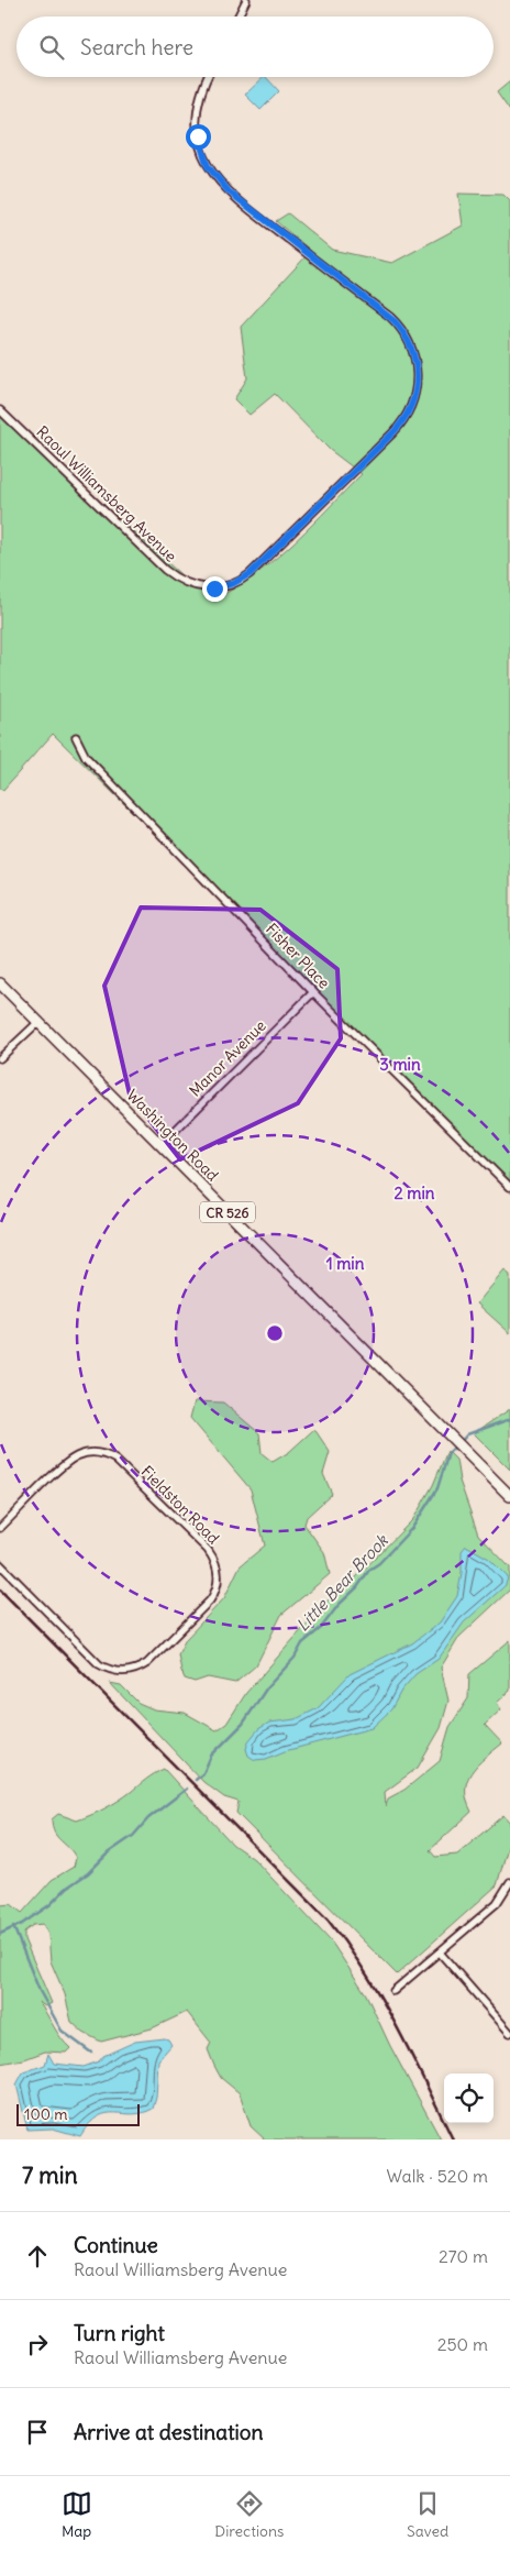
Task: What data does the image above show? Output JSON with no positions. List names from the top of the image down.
{
  "streets": {
    "main road": ["Washington Road", "CR 526"],
    "street": [
      "Raoul Williamsberg Avenue",
      "Fisher Place",
      "Manor Avenue",
      "Fieldston Road"
    ]
  },
  "crossings": [
    ["Fisher Place", "Manor Avenue"],
    ["Manor Avenue", "Washington Road"]
  ],
  "water": ["Little Bear Brook"],
  "scale_bar": "100 m",
  "page": {
    "search": "Search here",
    "scale": "100 m",
    "heading": ["7 min", "Walk · 520 m"],
    "list": [
      ["Continue", "Raoul Williamsberg Avenue", "270 m"],
      ["Turn right", "Raoul Williamsberg Avenue", "250 m"],
      "Arrive at destination"
    ],
    "nav": ["Map", "Directions", "Saved"]
  },
  "rings": ["3 min", "2 min", "1 min"]
}
